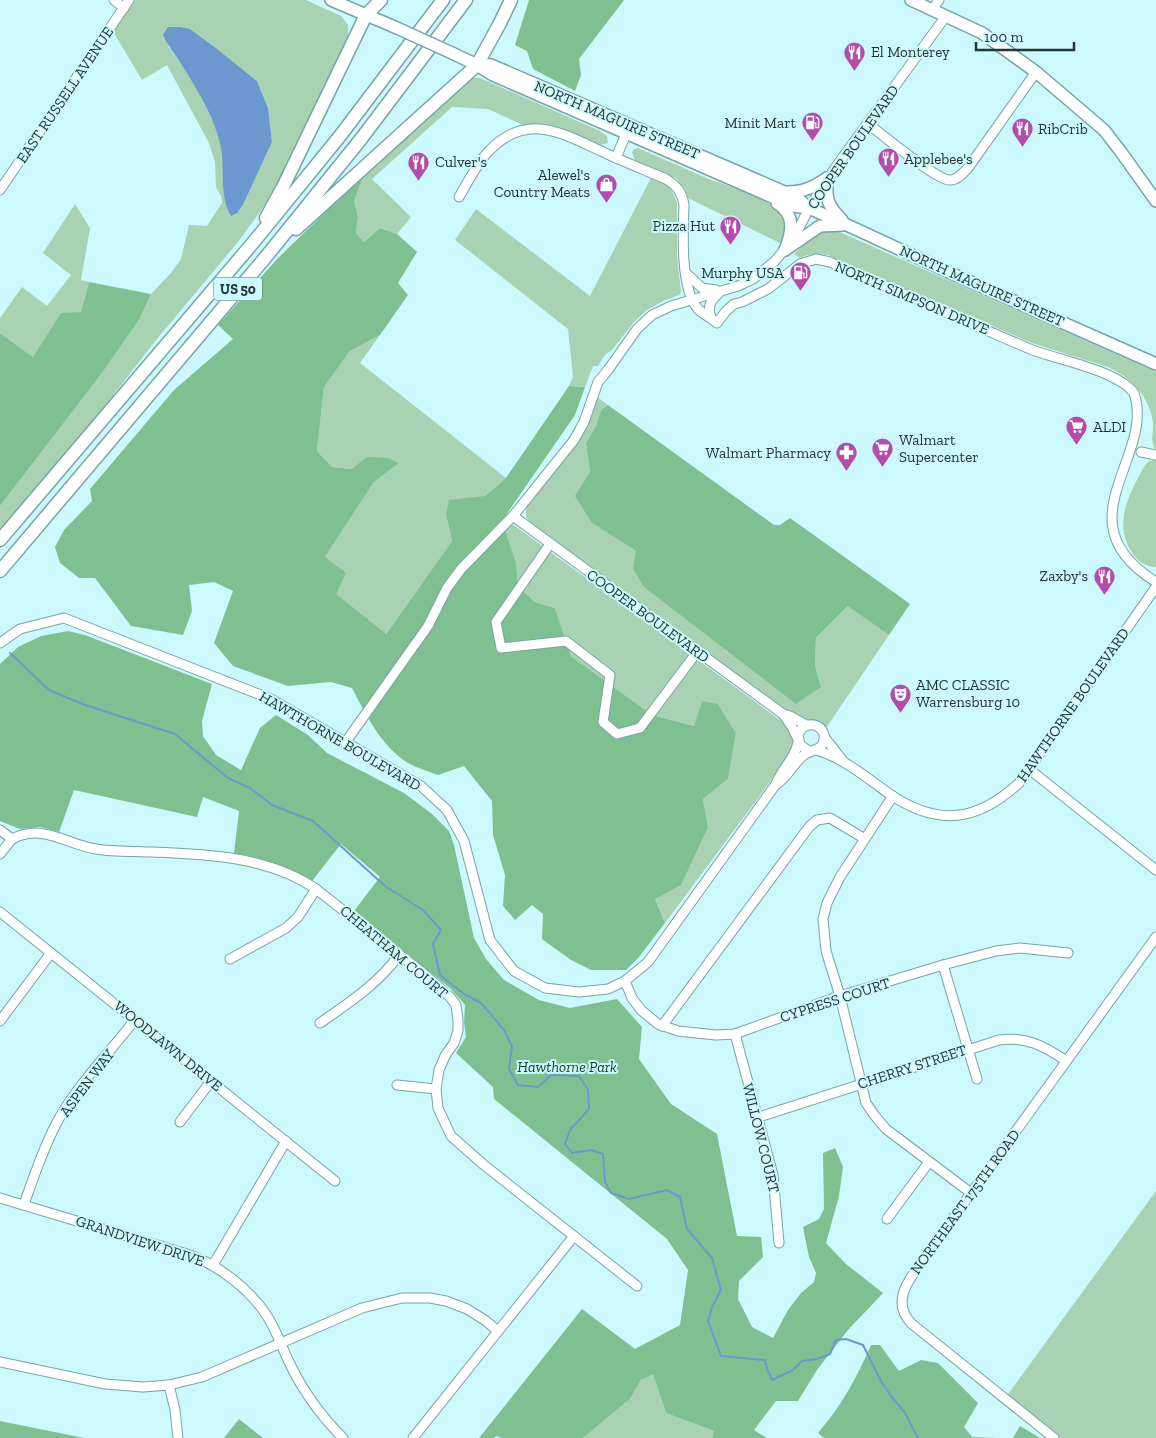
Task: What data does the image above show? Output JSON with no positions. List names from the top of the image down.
{
  "streets": {
    "highway": ["US 50"],
    "main road": ["NORTH MAGUIRE STREET"],
    "street": [
      "EAST RUSSELL AVENUE",
      "COOPER BOULEVARD",
      "NORTH SIMPSON DRIVE",
      "HAWTHORNE BOULEVARD",
      "CHEATHAM COURT",
      "CYPRESS COURT",
      "WOODLAWN DRIVE",
      "CHERRY STREET",
      "ASPEN WAY",
      "WILLOW COURT",
      "NORTHEAST 175TH ROAD",
      "GRANDVIEW DRIVE"
    ]
  },
  "crossings": [
    ["NORTH MAGUIRE STREET", "COOPER BOULEVARD"],
    ["COOPER BOULEVARD", "HAWTHORNE BOULEVARD"],
    ["HAWTHORNE BOULEVARD", "CYPRESS COURT"],
    ["CYPRESS COURT", "WILLOW COURT"],
    ["WOODLAWN DRIVE", "ASPEN WAY"],
    ["CHERRY STREET", "WILLOW COURT"],
    ["CHERRY STREET", "NORTHEAST 175TH ROAD"],
    ["ASPEN WAY", "GRANDVIEW DRIVE"]
  ],
  "parks": ["Hawthorne Park"],
  "places": {
    "restaurant": [
      "El Monterey",
      "RibCrib",
      "Applebee's",
      "Culver's",
      "Pizza Hut",
      "Zaxby's"
    ],
    "fuel station": ["Minit Mart", "Murphy USA"],
    "shop": ["Alewel's Country Meats"],
    "supermarket": ["ALDI", "Walmart Supercenter"],
    "pharmacy": ["Walmart Pharmacy"],
    "theatre": ["AMC CLASSIC Warrensburg 10"]
  },
  "scale_bar": "100 m"
}
